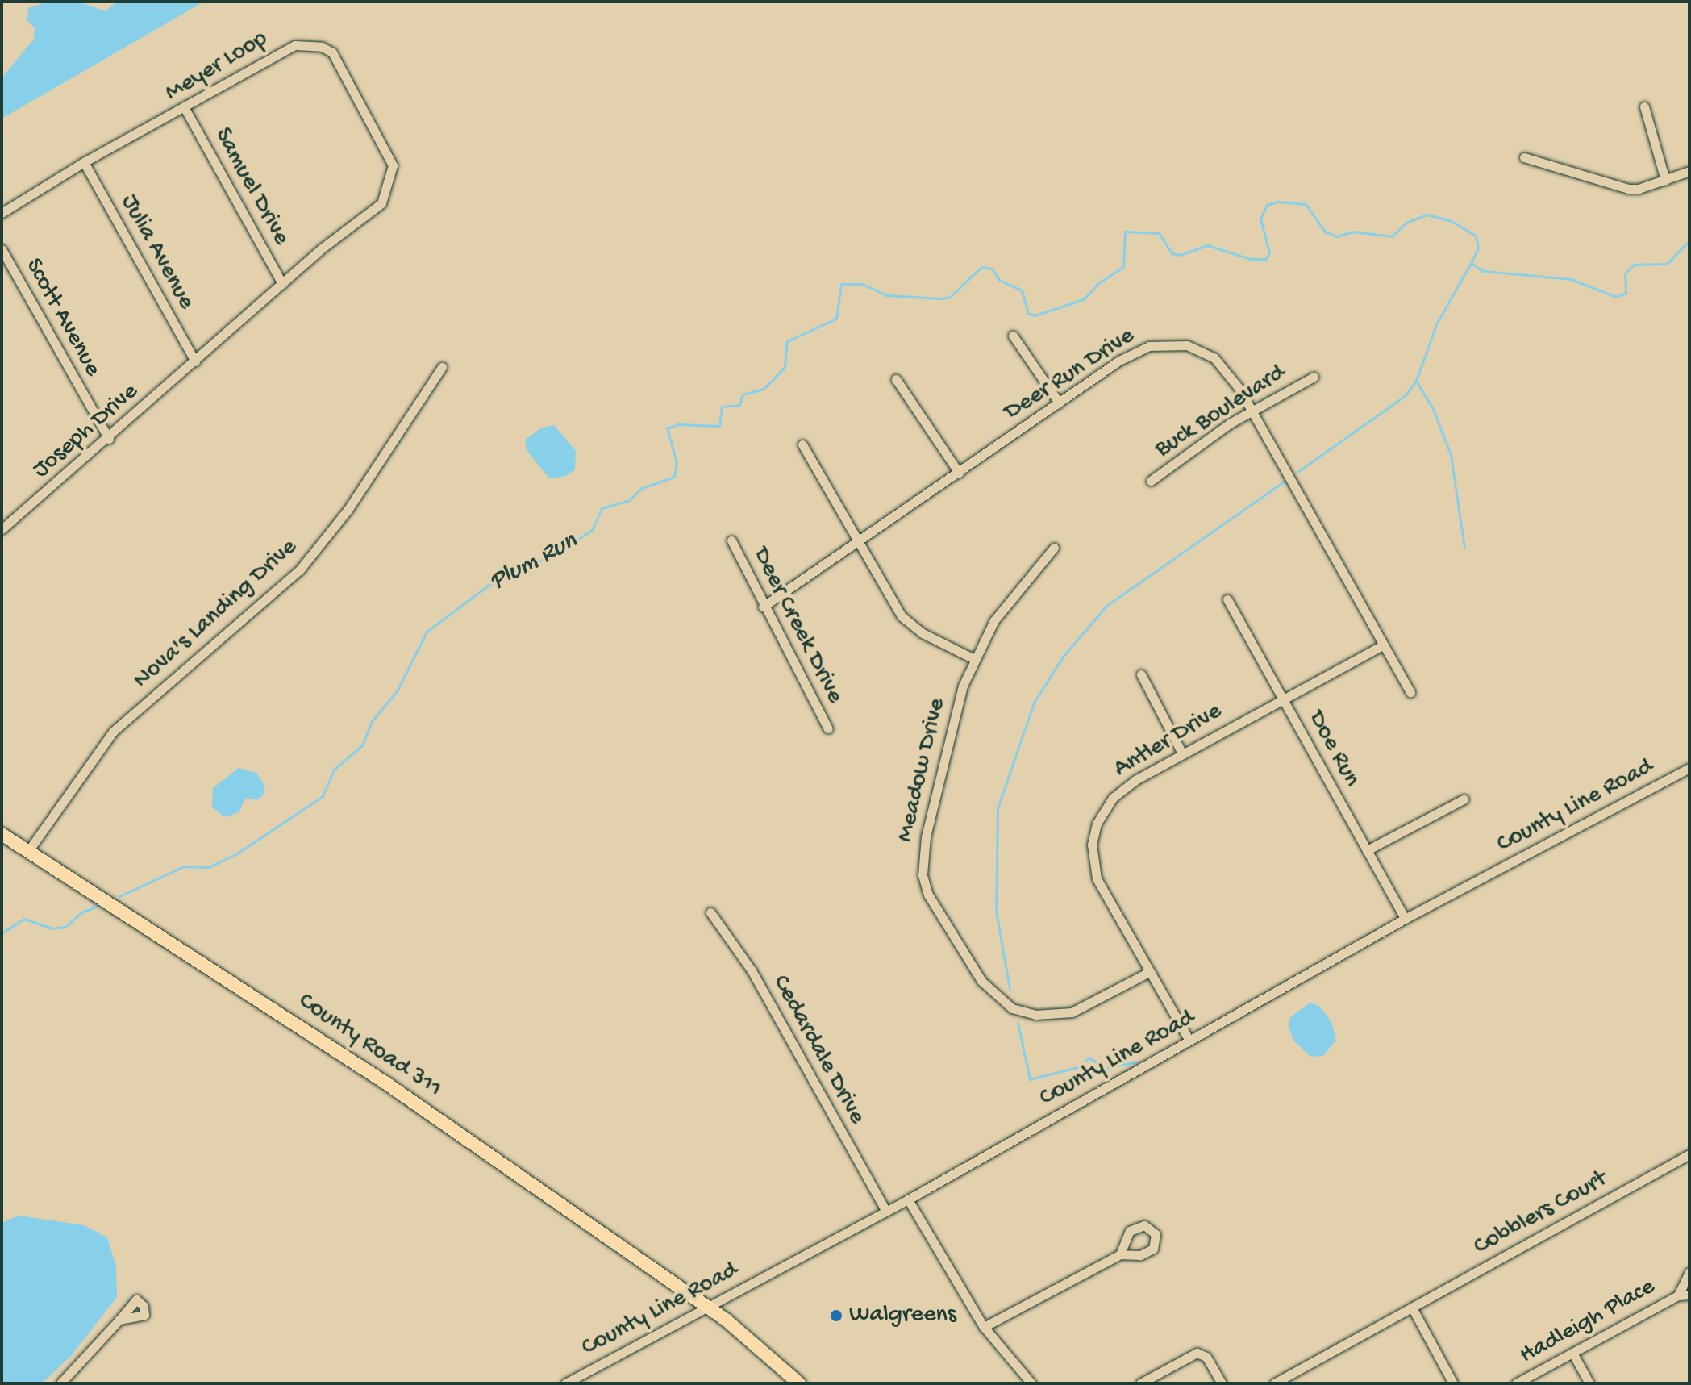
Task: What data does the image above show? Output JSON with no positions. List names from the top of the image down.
{
  "streets": {
    "main road": ["County Road 311"],
    "street": [
      "Meyer Loop",
      "Samuel Drive",
      "Julia Avenue",
      "Scott Avenue",
      "Deer Run Drive",
      "Buck Boulevard",
      "Joseph Drive",
      "Nova's Landing Drive",
      "Deer Creek Drive",
      "Antler Drive",
      "Doe Run",
      "Meadow Drive",
      "County Line Road",
      "Cedardale Drive",
      "Cobblers Court",
      "Hadleigh Place"
    ]
  },
  "crossings": [
    ["Meyer Loop", "Samuel Drive"],
    ["Meyer Loop", "Julia Avenue"],
    ["Meyer Loop", "Joseph Drive"],
    ["Julia Avenue", "Joseph Drive"],
    ["Scott Avenue", "Joseph Drive"],
    ["Deer Run Drive", "Buck Boulevard"],
    ["Deer Run Drive", "Deer Creek Drive"],
    ["Deer Run Drive", "Antler Drive"],
    ["Nova's Landing Drive", "County Road 311"],
    ["Antler Drive", "Doe Run"],
    ["Antler Drive", "Meadow Drive"],
    ["Antler Drive", "County Line Road"],
    ["Doe Run", "County Line Road"],
    ["County Line Road", "County Road 311"],
    ["County Line Road", "Cedardale Drive"]
  ],
  "water": ["Plum Run"],
  "places": ["Walgreens"]
}
